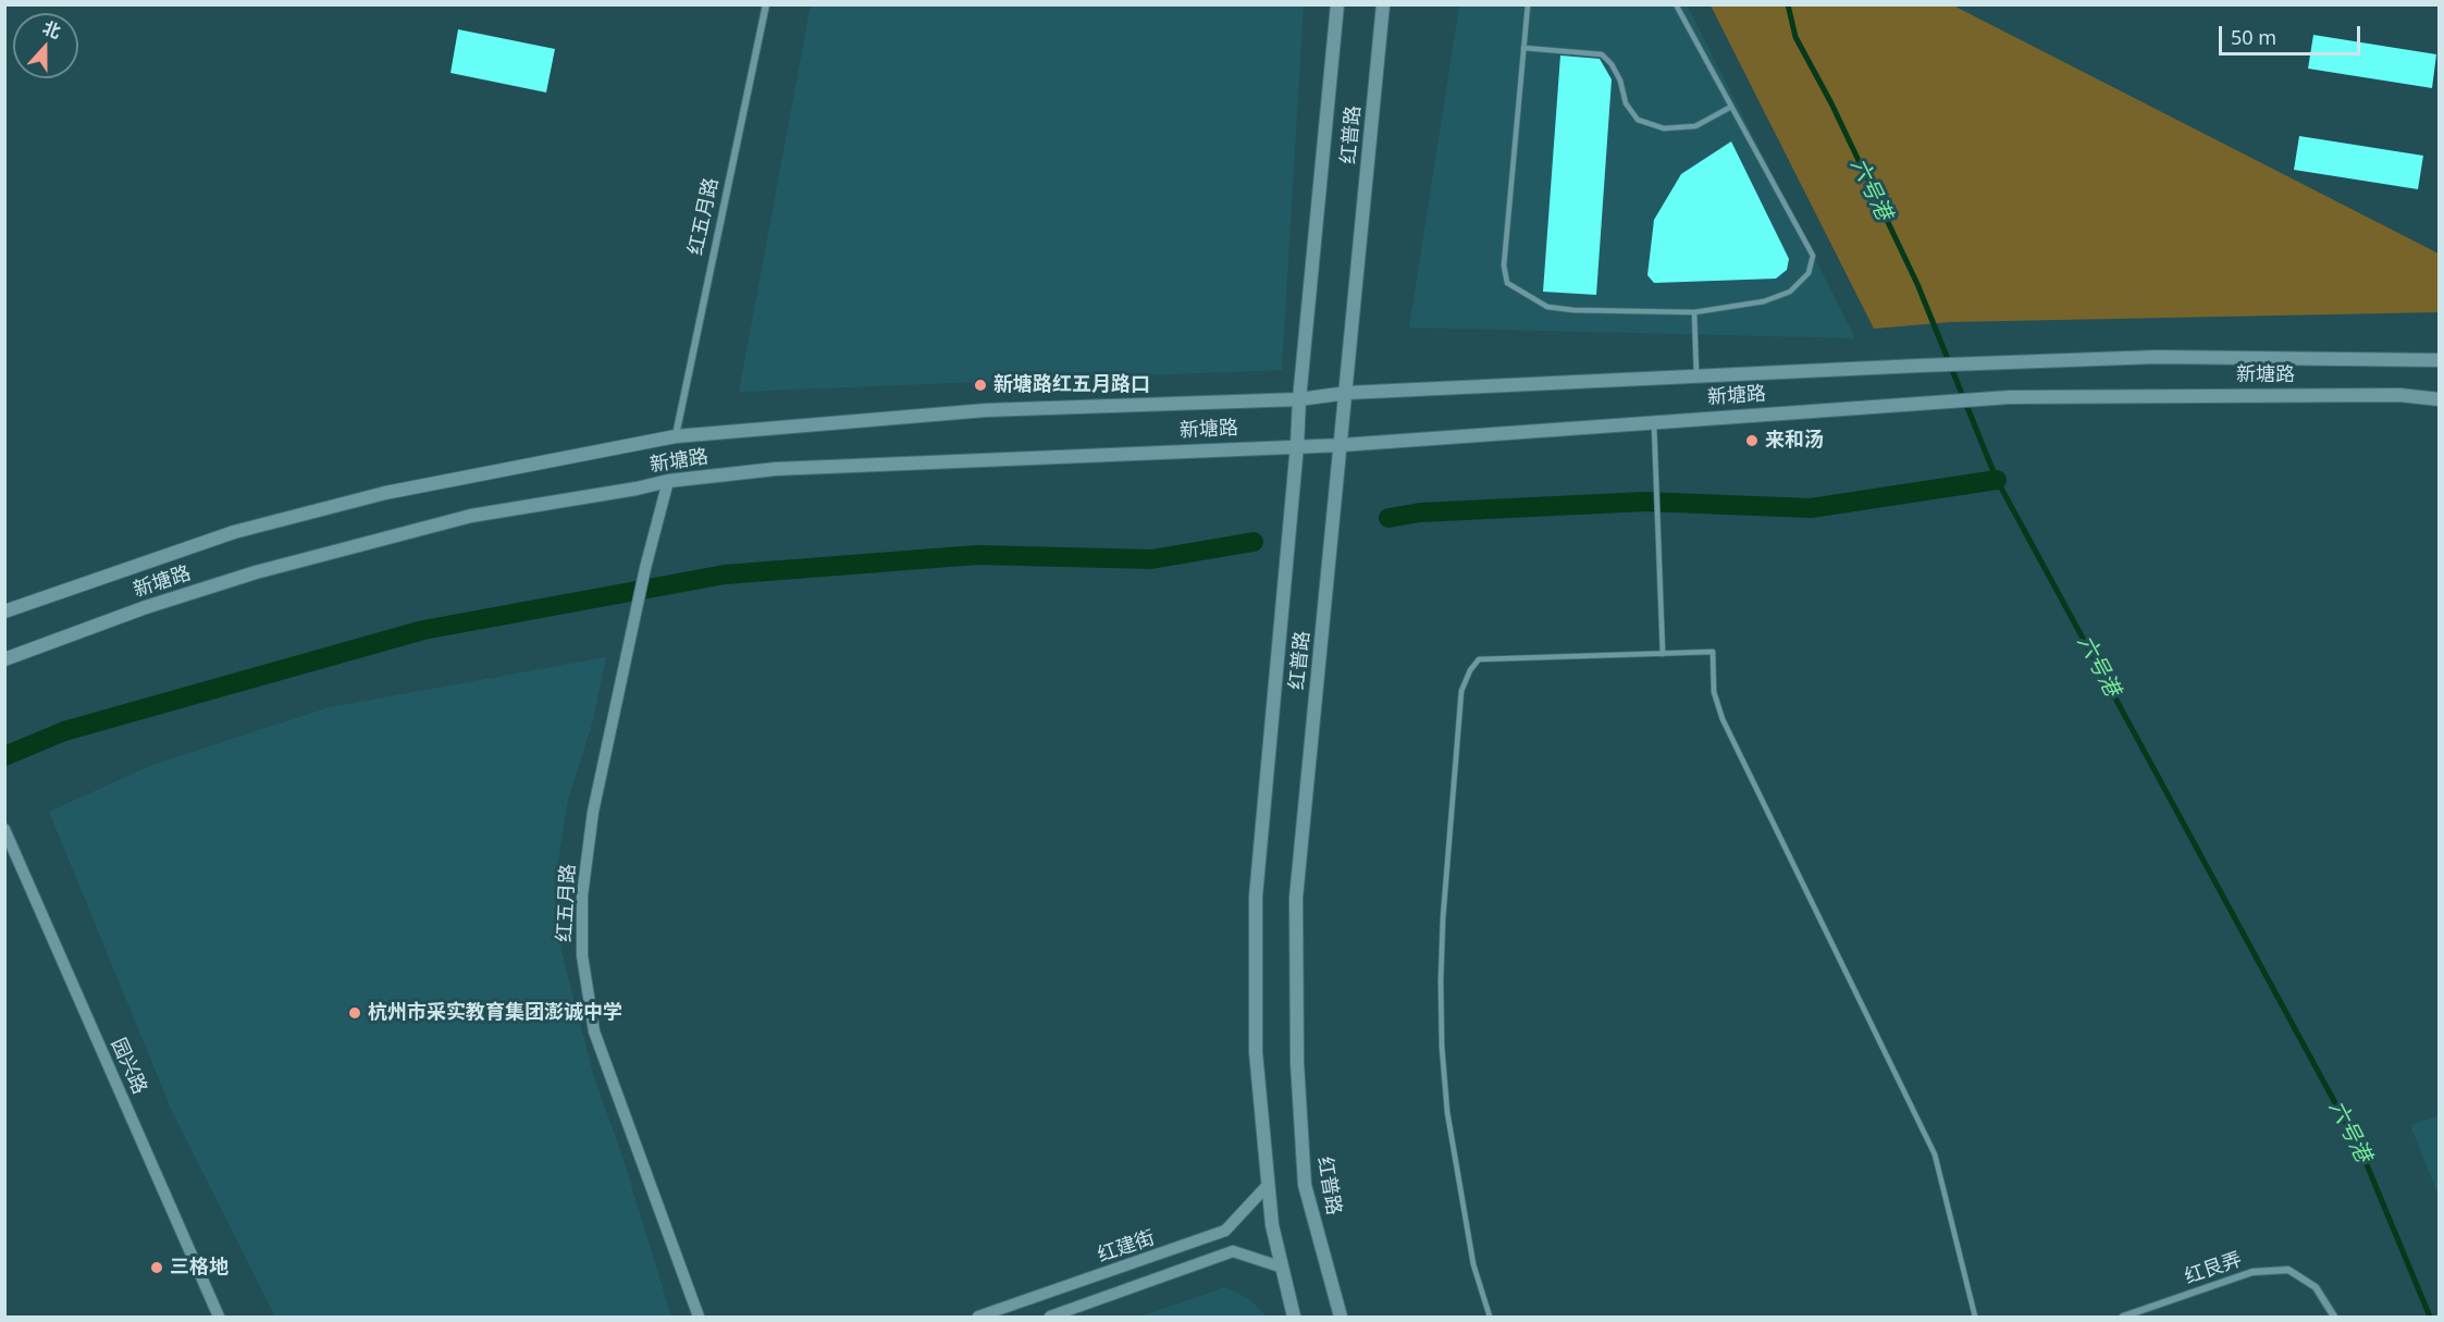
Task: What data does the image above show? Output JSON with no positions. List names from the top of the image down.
{
  "streets": {
    "main road": ["红普路", "新塘路"],
    "street": [
      "红五月路",
      "园兴路",
      "红建街",
      "红艮弄"
    ]
  },
  "crossings": [
    ["红普路", "新塘路"],
    ["红普路", "红建街"],
    ["红五月路", "新塘路"]
  ],
  "water": ["六号港"],
  "places": [
    "新塘路红五月路口",
    "来和汤",
    "杭州市采实教育集团澎诚中学",
    "三格地"
  ],
  "scale_bar": "50 m",
  "north": "top"
}
